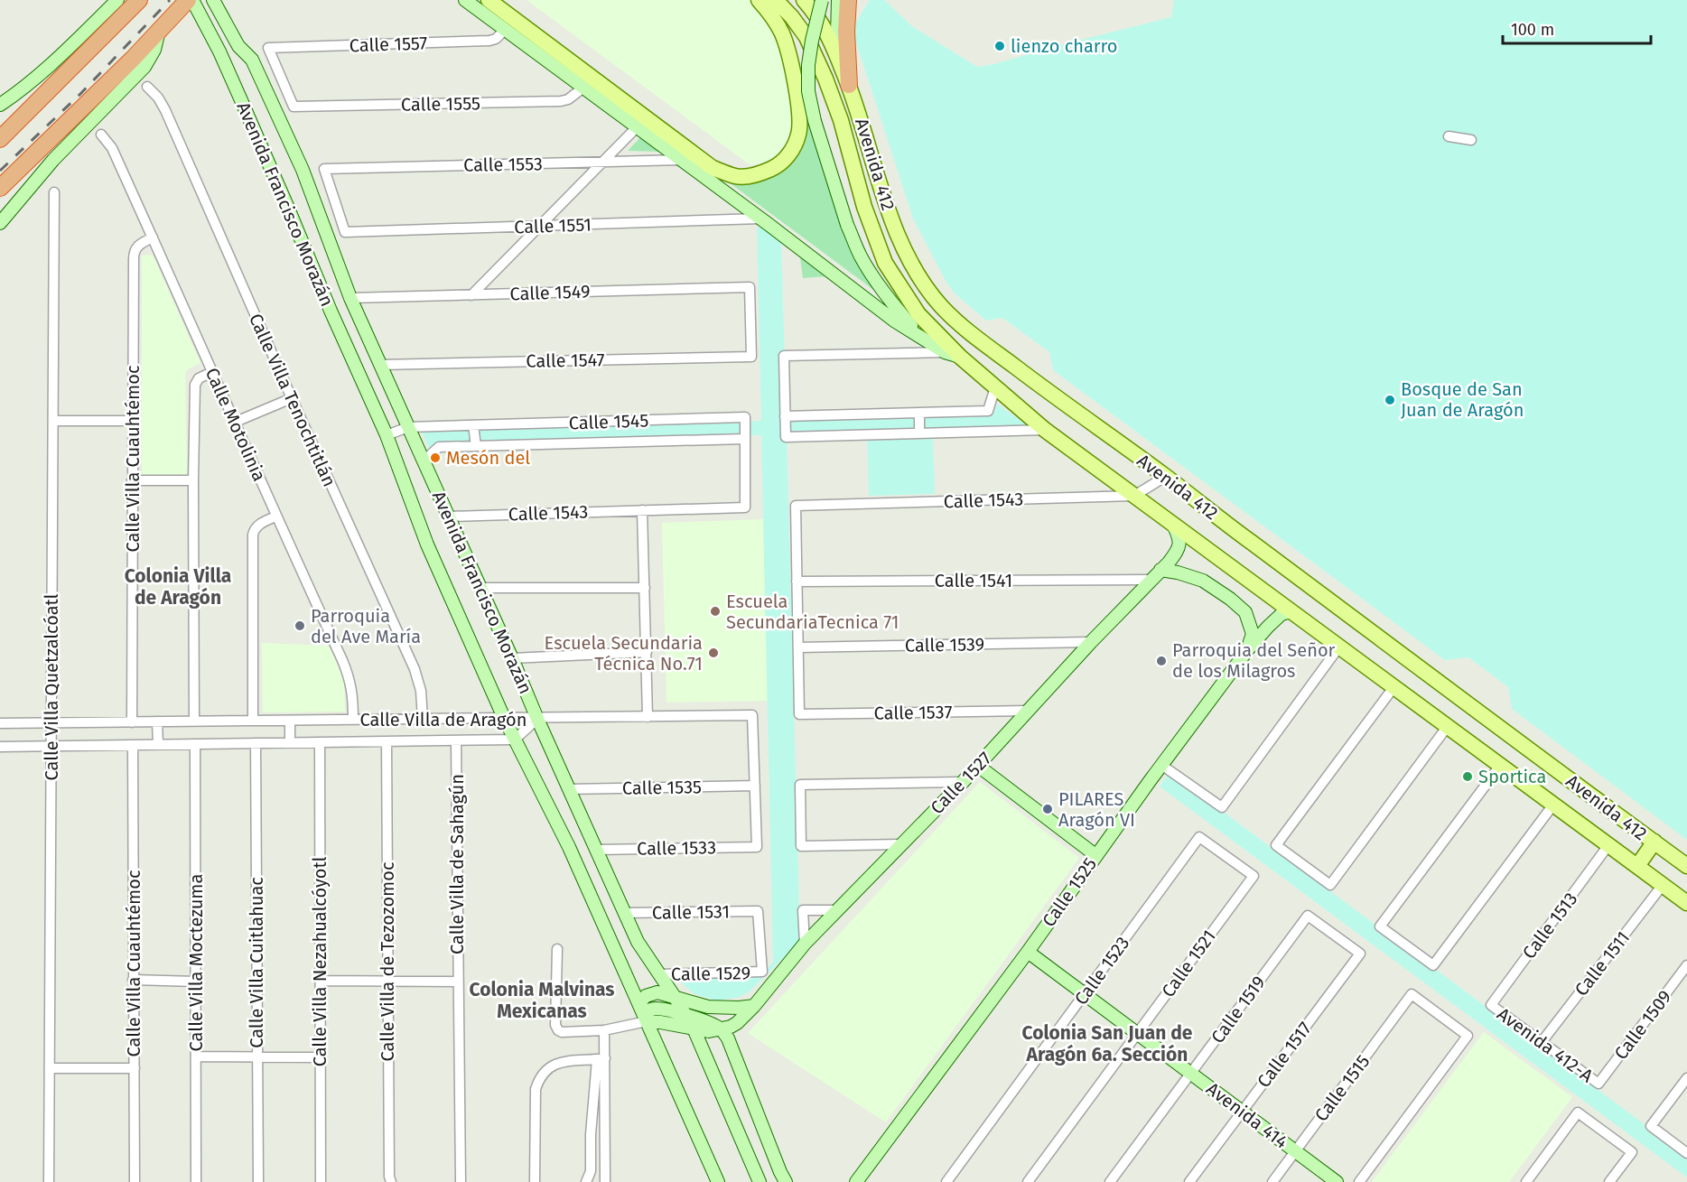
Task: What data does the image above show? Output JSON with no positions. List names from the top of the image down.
{
  "streets": {
    "main road": ["Avenida 412"],
    "street": [
      "Calle 1557",
      "Calle 1555",
      "Calle 1553",
      "Avenida Francisco Morazán",
      "Calle 1551",
      "Calle 1549",
      "Calle 1547",
      "Calle Villa Tenochtitlán",
      "Calle 1545",
      "Calle Motolinia",
      "Calle Villa Cuauhtémoc",
      "Calle 1543",
      "Calle 1541",
      "Calle 1539",
      "Calle Villa Quetzalcóatl",
      "Calle 1537",
      "Calle Villa de Aragón",
      "Calle 1527",
      "Calle 1535",
      "Calle 1533",
      "Calle Villa de Sahagún",
      "Calle 1525",
      "Calle 1531",
      "Calle 1513",
      "Calle Villa Nezahualcóyotl",
      "Calle Villa de Tezozomoc",
      "Calle Villa Moctezuma",
      "Calle Villa Cuitlahuac",
      "Calle 1521",
      "Calle 1511",
      "Calle 1523",
      "Calle 1529",
      "Calle 1519",
      "Calle 1509",
      "Avenida 412-A",
      "Calle 1517",
      "Calle 1515",
      "Avenida 414"
    ]
  },
  "crossings": [
    ["Calle 1557", "Calle 1555"],
    ["Calle 1557", "Avenida 412"],
    ["Calle 1555", "Avenida 412"],
    ["Calle 1553", "Avenida 412"],
    ["Calle 1553", "Calle 1551"],
    ["Avenida 412", "Calle 1551"],
    ["Avenida 412", "Calle 1543"],
    ["Avenida 412", "Calle 1527"],
    ["Avenida 412", "Calle 1525"],
    ["Avenida 412", "Calle 1513"],
    ["Avenida 412", "Calle 1511"],
    ["Avenida Francisco Morazán", "Calle 1549"],
    ["Avenida Francisco Morazán", "Calle 1547"],
    ["Avenida Francisco Morazán", "Calle 1545"],
    ["Avenida Francisco Morazán", "Calle 1543"],
    ["Avenida Francisco Morazán", "Calle Villa de Aragón"],
    ["Avenida Francisco Morazán", "Calle 1535"],
    ["Avenida Francisco Morazán", "Calle 1533"],
    ["Avenida Francisco Morazán", "Calle 1531"],
    ["Avenida Francisco Morazán", "Calle 1529"],
    ["Calle 1549", "Calle 1547"],
    ["Calle Villa Tenochtitlán", "Calle Villa de Aragón"],
    ["Calle 1545", "Calle 1543"],
    ["Calle Motolinia", "Calle Villa Cuauhtémoc"],
    ["Calle Motolinia", "Calle Villa de Aragón"],
    ["Calle Villa Cuauhtémoc", "Calle Villa de Aragón"],
    ["Calle 1543", "Calle 1541"],
    ["Calle 1541", "Calle 1527"],
    ["Calle 1539", "Calle 1537"],
    ["Calle 1539", "Calle 1527"],
    ["Calle Villa Quetzalcóatl", "Calle Villa de Aragón"],
    ["Calle 1537", "Calle 1527"],
    ["Calle Villa de Aragón", "Calle Villa de Sahagún"],
    ["Calle Villa de Aragón", "Calle Villa Nezahualcóyotl"],
    ["Calle Villa de Aragón", "Calle Villa de Tezozomoc"],
    ["Calle Villa de Aragón", "Calle Villa Moctezuma"],
    ["Calle Villa de Aragón", "Calle Villa Cuitlahuac"],
    ["Calle 1535", "Calle 1533"],
    ["Calle 1525", "Avenida 414"],
    ["Calle 1531", "Calle 1529"],
    ["Calle 1513", "Avenida 412-A"],
    ["Calle 1521", "Calle 1523"],
    ["Calle 1521", "Avenida 414"],
    ["Calle 1511", "Avenida 412-A"],
    ["Calle 1523", "Avenida 414"],
    ["Calle 1519", "Calle 1517"],
    ["Calle 1519", "Avenida 414"],
    ["Calle 1509", "Avenida 412-A"],
    ["Calle 1517", "Avenida 414"],
    ["Calle 1515", "Avenida 414"]
  ],
  "districts": ["Colonia Villa de Aragón", "Colonia Malvinas Mexicanas", "Colonia San Juan de Aragón 6a. Sección"],
  "places": [
    "lienzo charro",
    "Bosque de San Juan de Aragón",
    "Mesón del",
    "Escuela SecundariaTecnica 71",
    "Parroquia del Ave María",
    "Escuela Secundaria Técnica No.71",
    "Parroquia del Señor de los Milagros",
    "Sportica",
    "PILARES Aragón VI"
  ],
  "scale_bar": "100 m"
}
